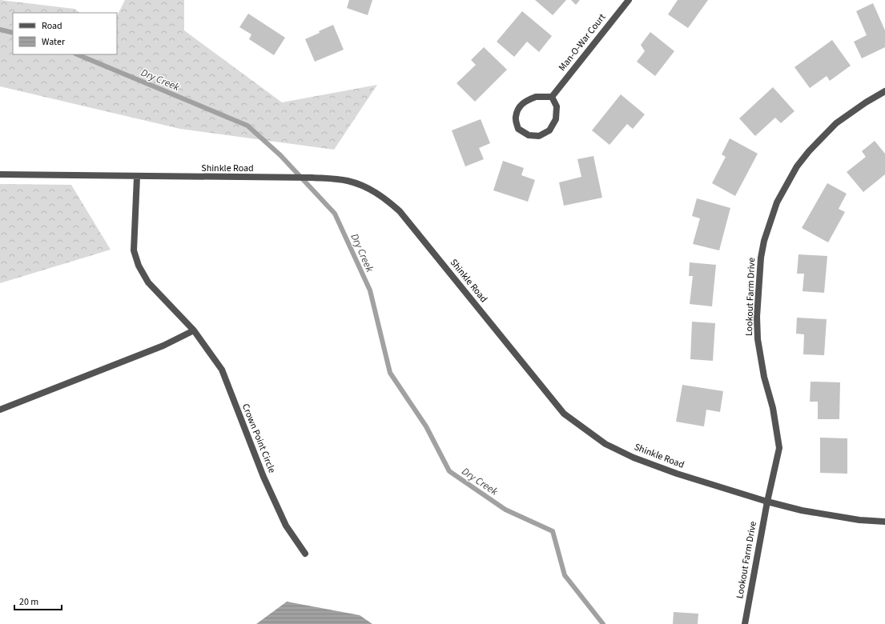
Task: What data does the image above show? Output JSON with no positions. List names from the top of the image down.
{
  "streets": {
    "street": [
      "Man-O-War Court",
      "Shinkle Road",
      "Lookout Farm Drive",
      "Crown Point Circle"
    ]
  },
  "crossings": [
    ["Shinkle Road", "Lookout Farm Drive"],
    ["Shinkle Road", "Crown Point Circle"]
  ],
  "water": ["Dry Creek"],
  "legend": ["Road", "Water"],
  "scale_bar": "20 m"
}
